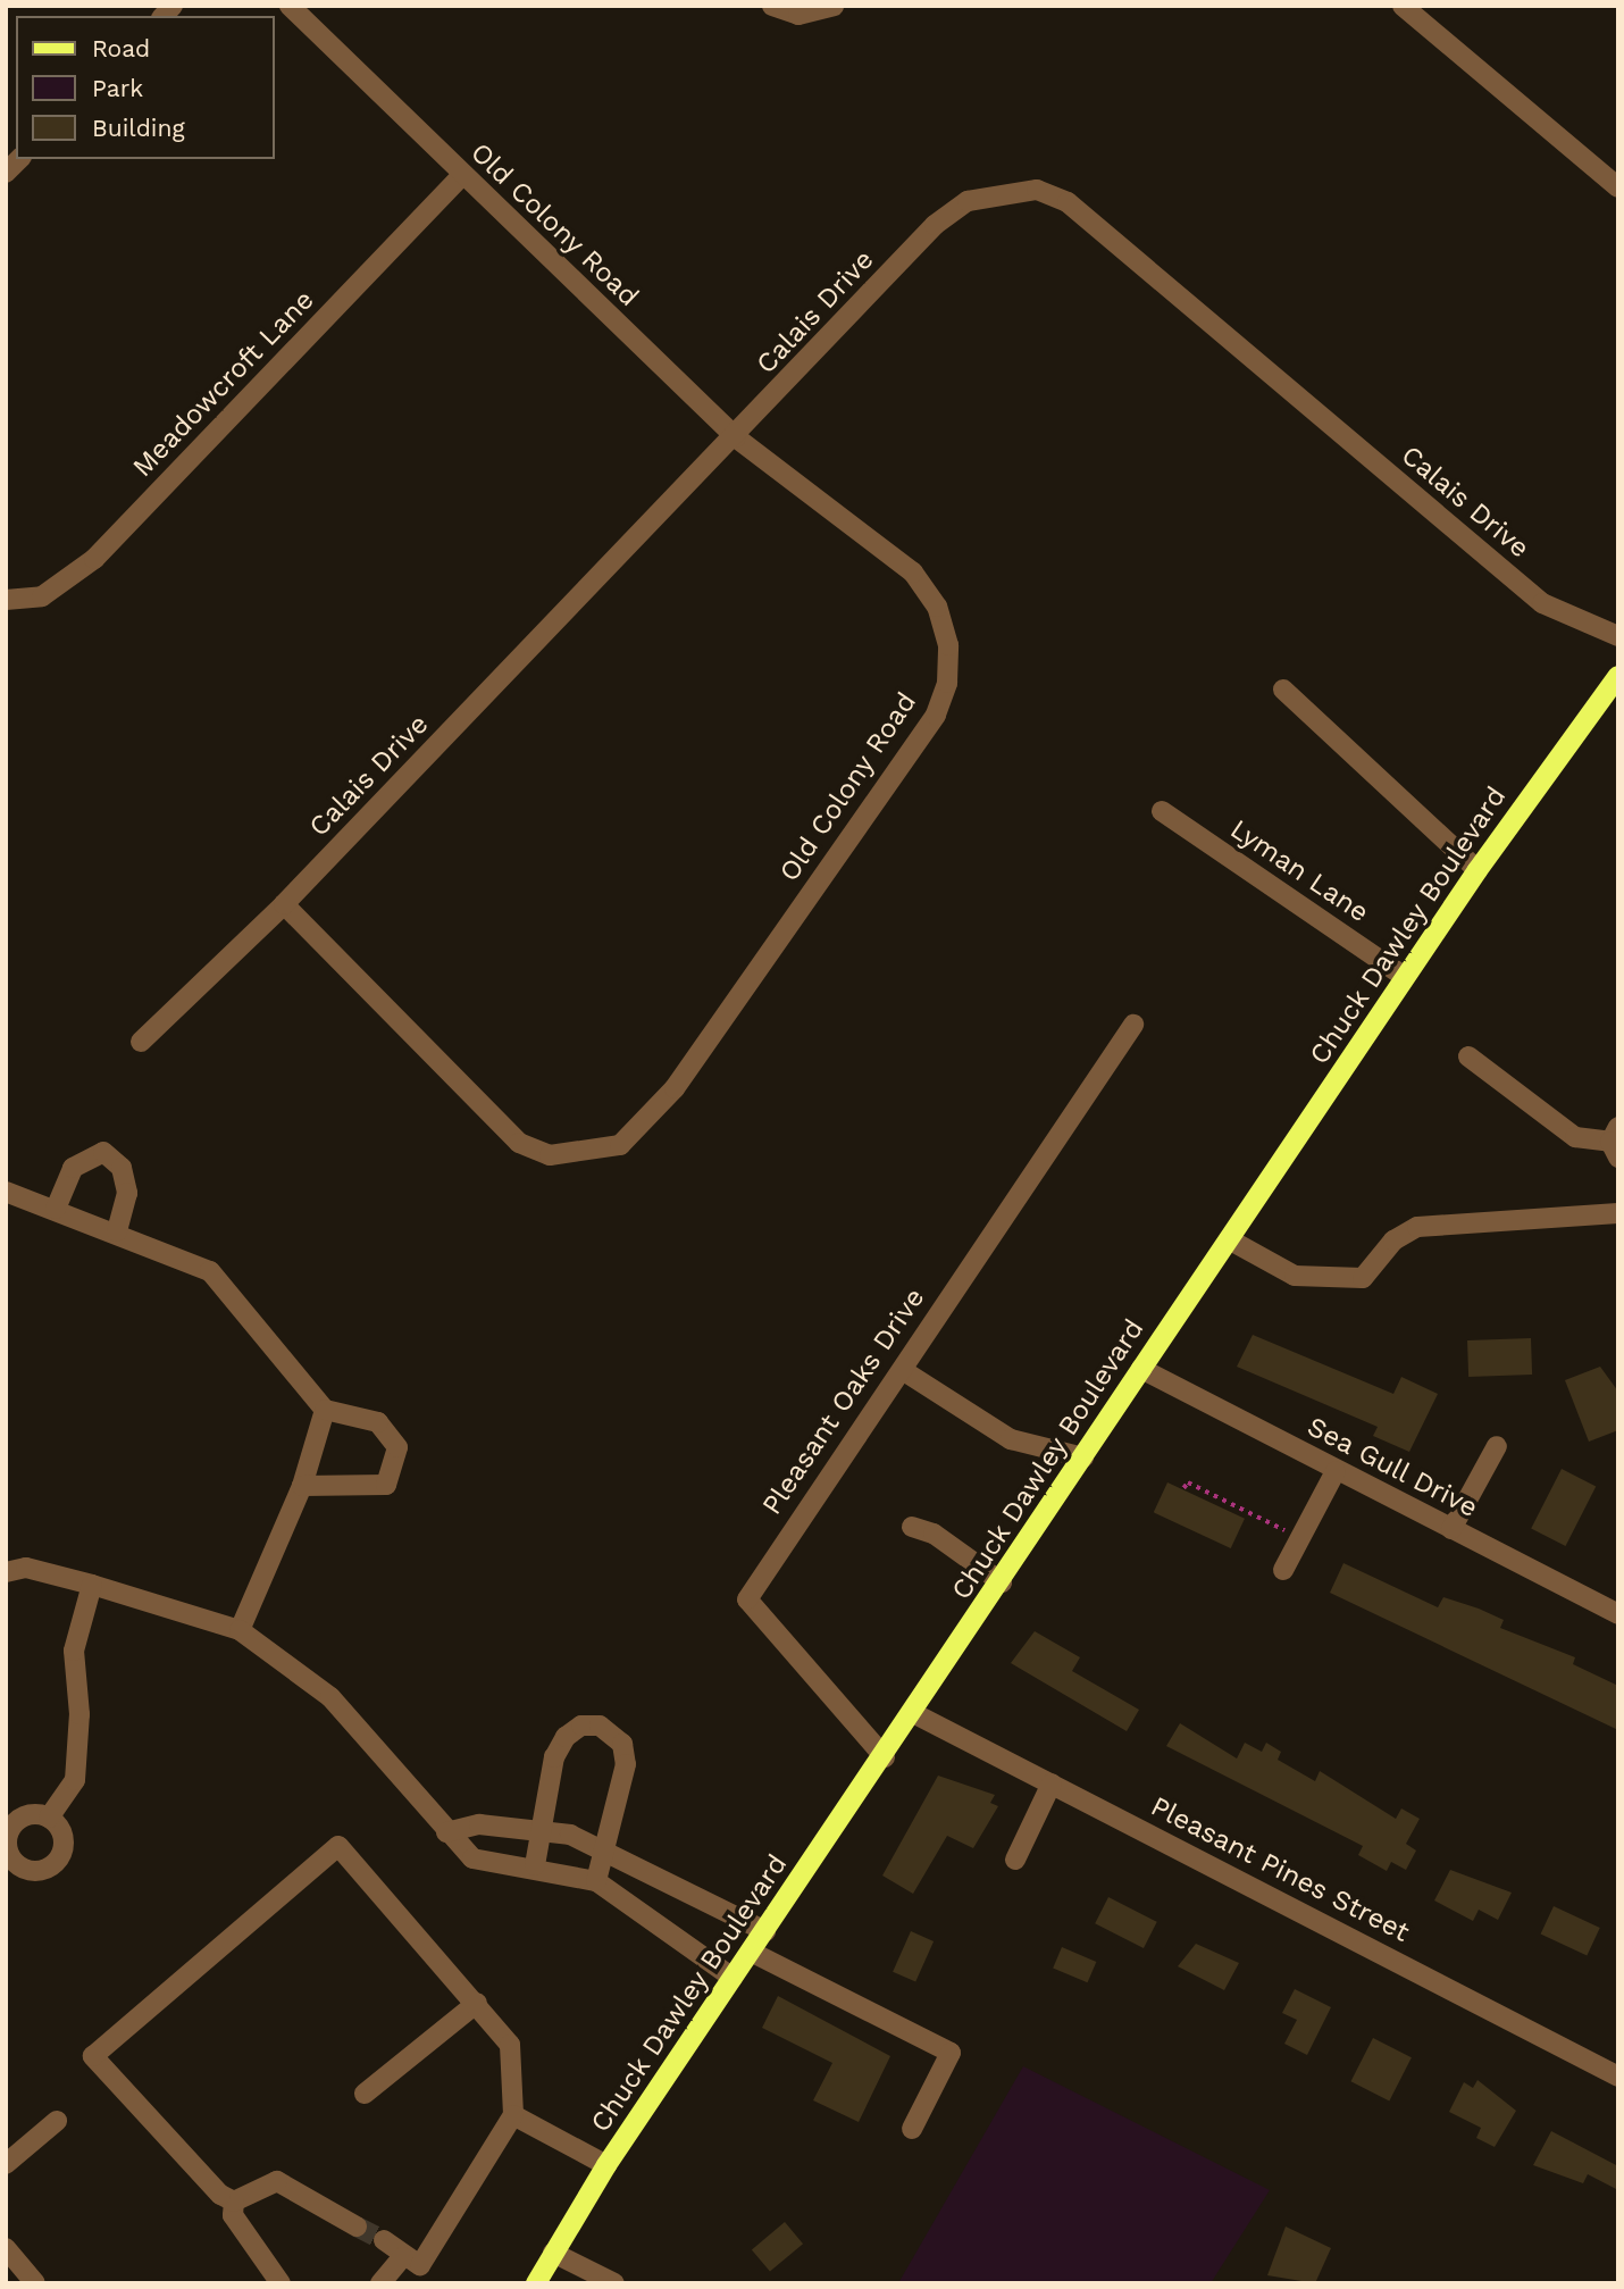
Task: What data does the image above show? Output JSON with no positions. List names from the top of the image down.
{
  "streets": {
    "main road": ["Chuck Dawley Boulevard"],
    "street": [
      "Old Colony Road",
      "Calais Drive",
      "Meadowcroft Lane",
      "Lyman Lane",
      "Pleasant Oaks Drive",
      "Sea Gull Drive",
      "Pleasant Pines Street"
    ]
  },
  "crossings": [
    ["Old Colony Road", "Calais Drive"],
    ["Old Colony Road", "Meadowcroft Lane"],
    ["Lyman Lane", "Chuck Dawley Boulevard"],
    ["Chuck Dawley Boulevard", "Pleasant Oaks Drive"],
    ["Chuck Dawley Boulevard", "Sea Gull Drive"],
    ["Chuck Dawley Boulevard", "Pleasant Pines Street"]
  ],
  "legend": ["Road", "Park", "Building"]
}
